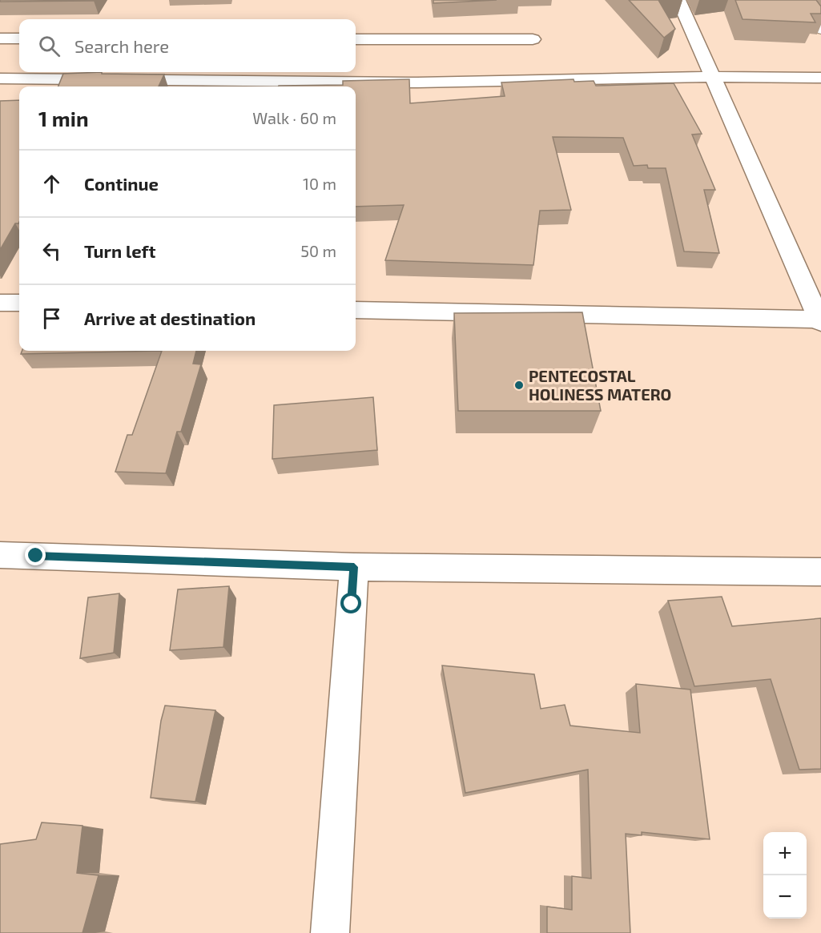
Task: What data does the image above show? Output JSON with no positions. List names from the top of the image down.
{
  "places": ["PENTECOSTAL HOLINESS MATERO"],
  "page": {
    "search": "Search here",
    "heading": ["1 min", "Walk · 60 m"],
    "list": [
      ["Continue", "10 m"],
      ["Turn left", "50 m"],
      "Arrive at destination"
    ],
    "map_buttons": ["+", "−"]
  }
}
